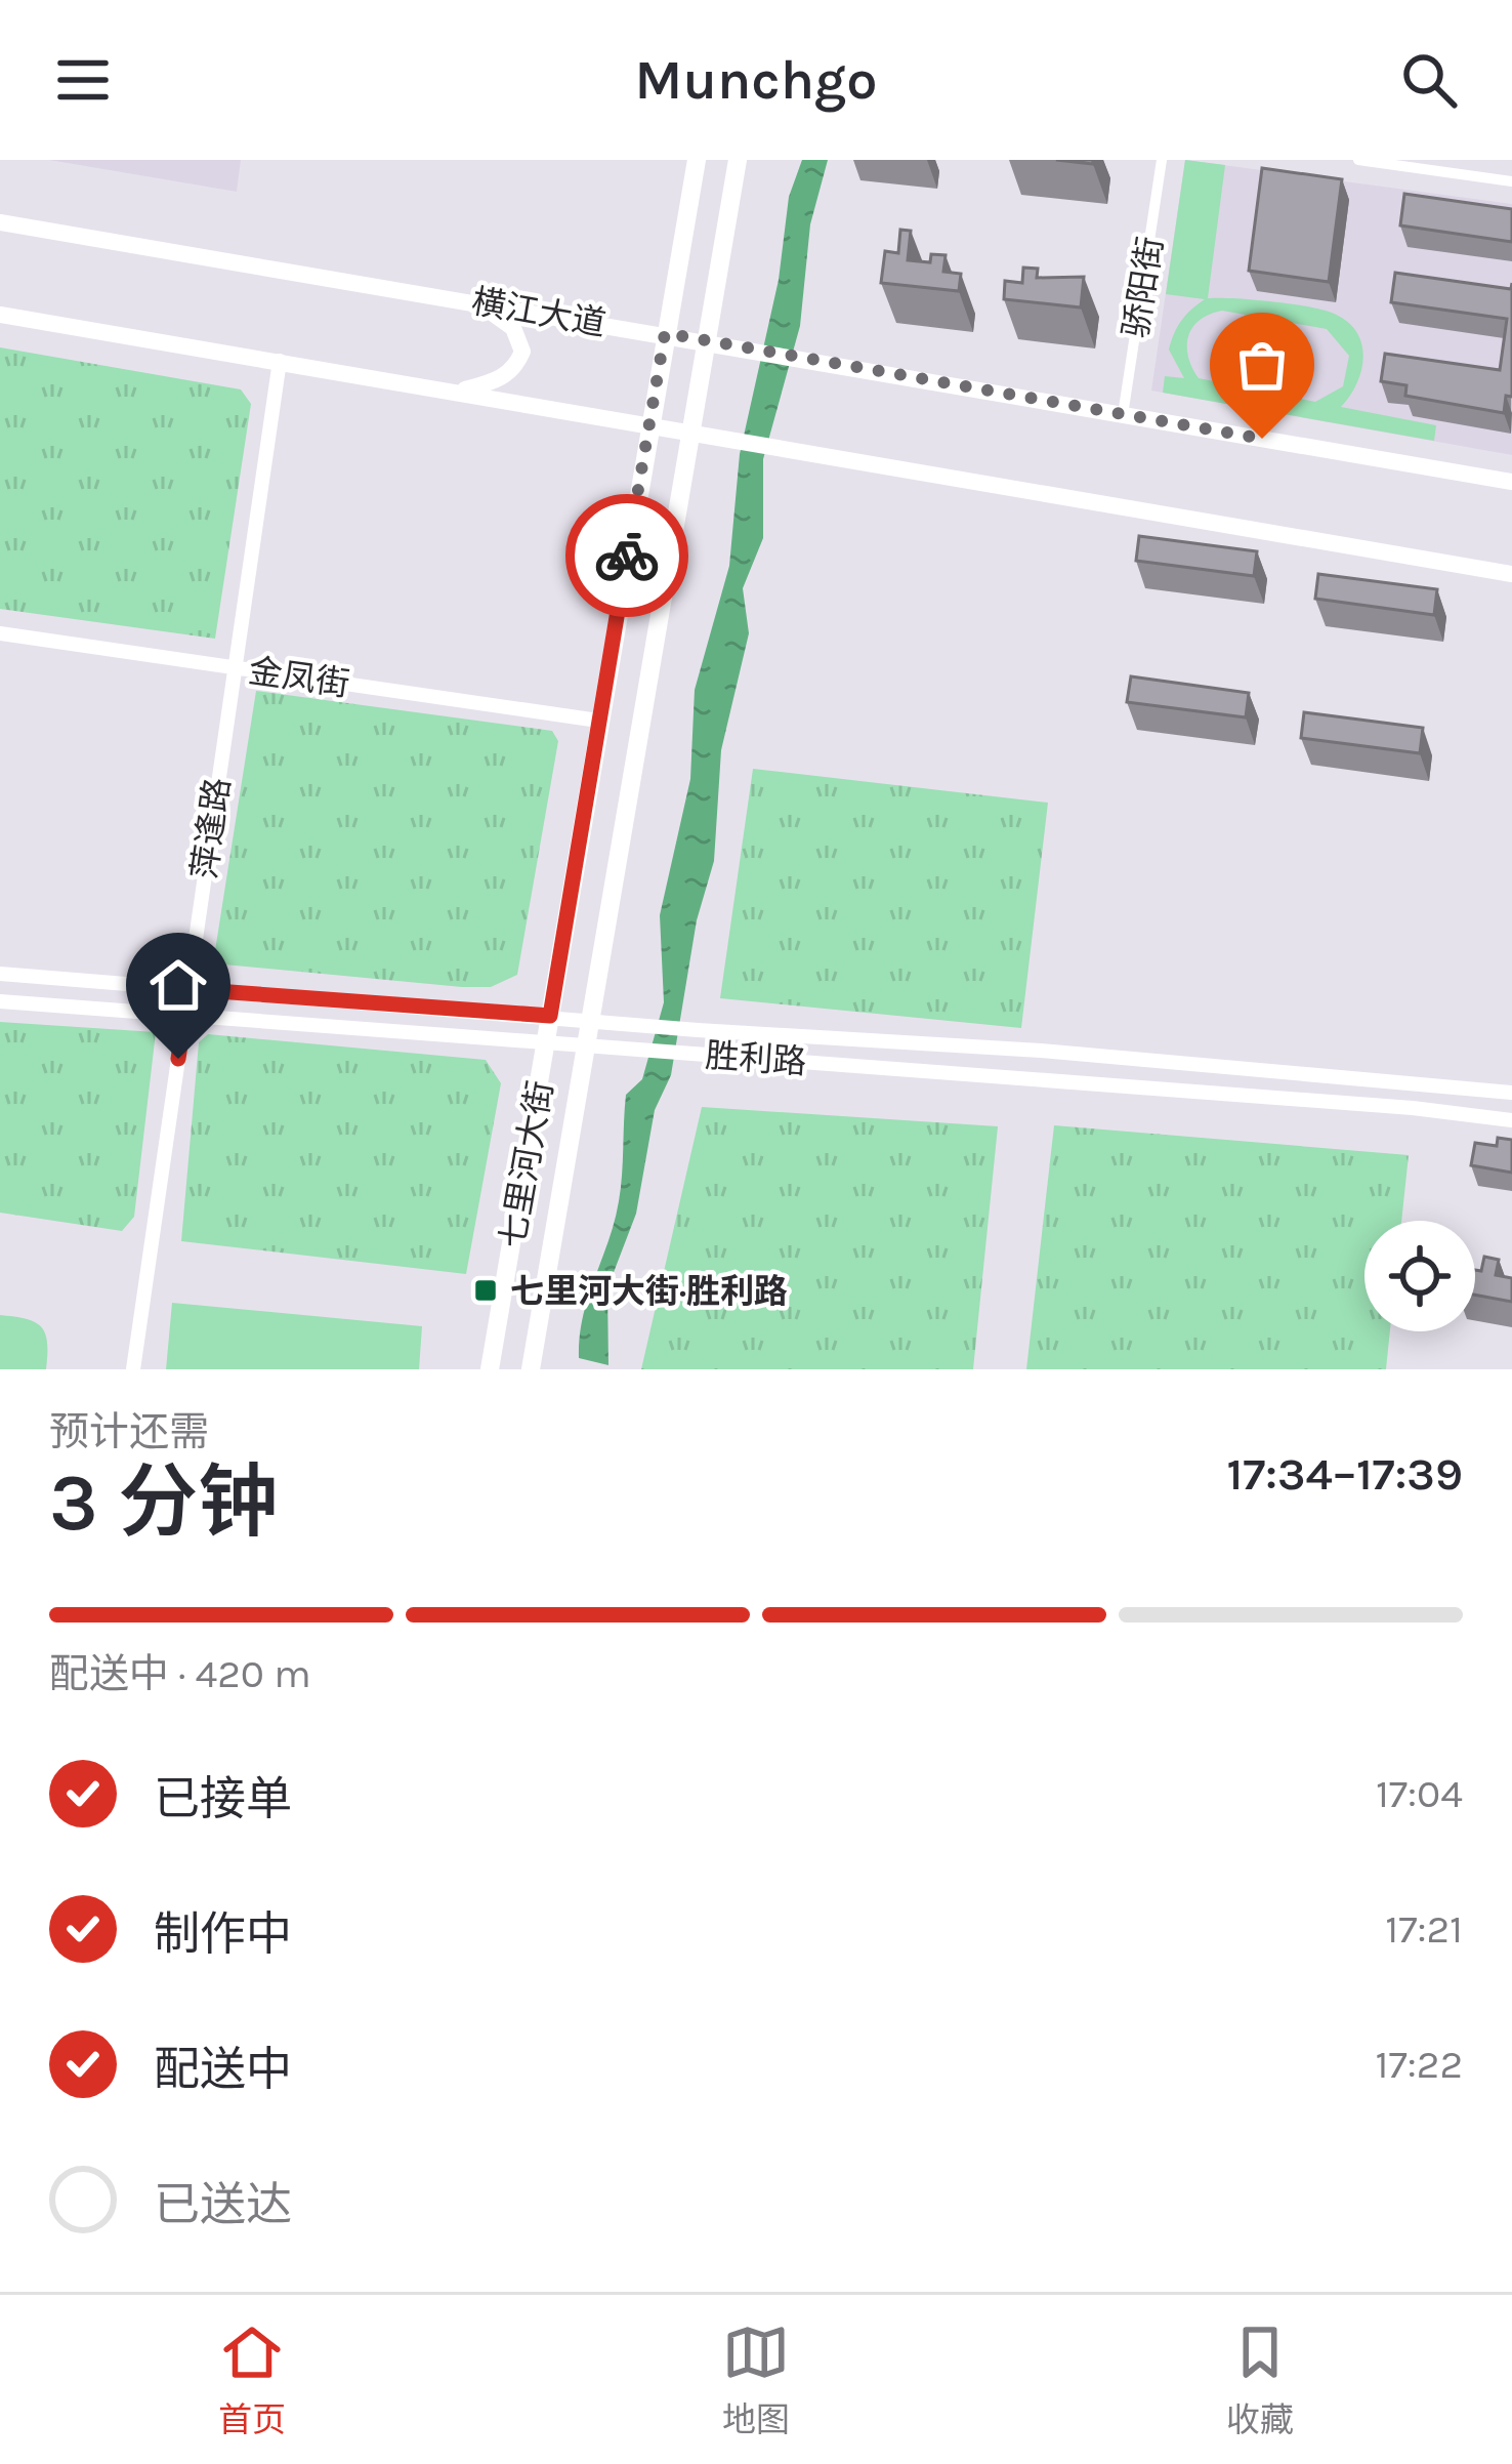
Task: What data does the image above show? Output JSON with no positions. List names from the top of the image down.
{
  "streets": {
    "main road": ["横江大道", "七里河大街"],
    "street": [
      "骄阳街",
      "金凤街",
      "萍逢路",
      "胜利路"
    ]
  },
  "crossings": [
    ["骄阳街", "横江大道"],
    ["横江大道", "七里河大街"],
    ["金凤街", "萍逢路"],
    ["金凤街", "七里河大街"],
    ["萍逢路", "胜利路"],
    ["胜利路", "七里河大街"]
  ],
  "places": {
    "transit": ["七里河大街·胜利路"]
  },
  "page": {
    "header": "Munchgo",
    "heading": ["3 分钟", "预计还需", "17:34–17:39"],
    "bar": "配送中 · 420 m",
    "list": [
      ["已接单", "17:04"],
      ["制作中", "17:21"],
      ["配送中", "17:22"],
      "已送达"
    ],
    "tabs": ["首页", "地图", "收藏"]
  }
}
